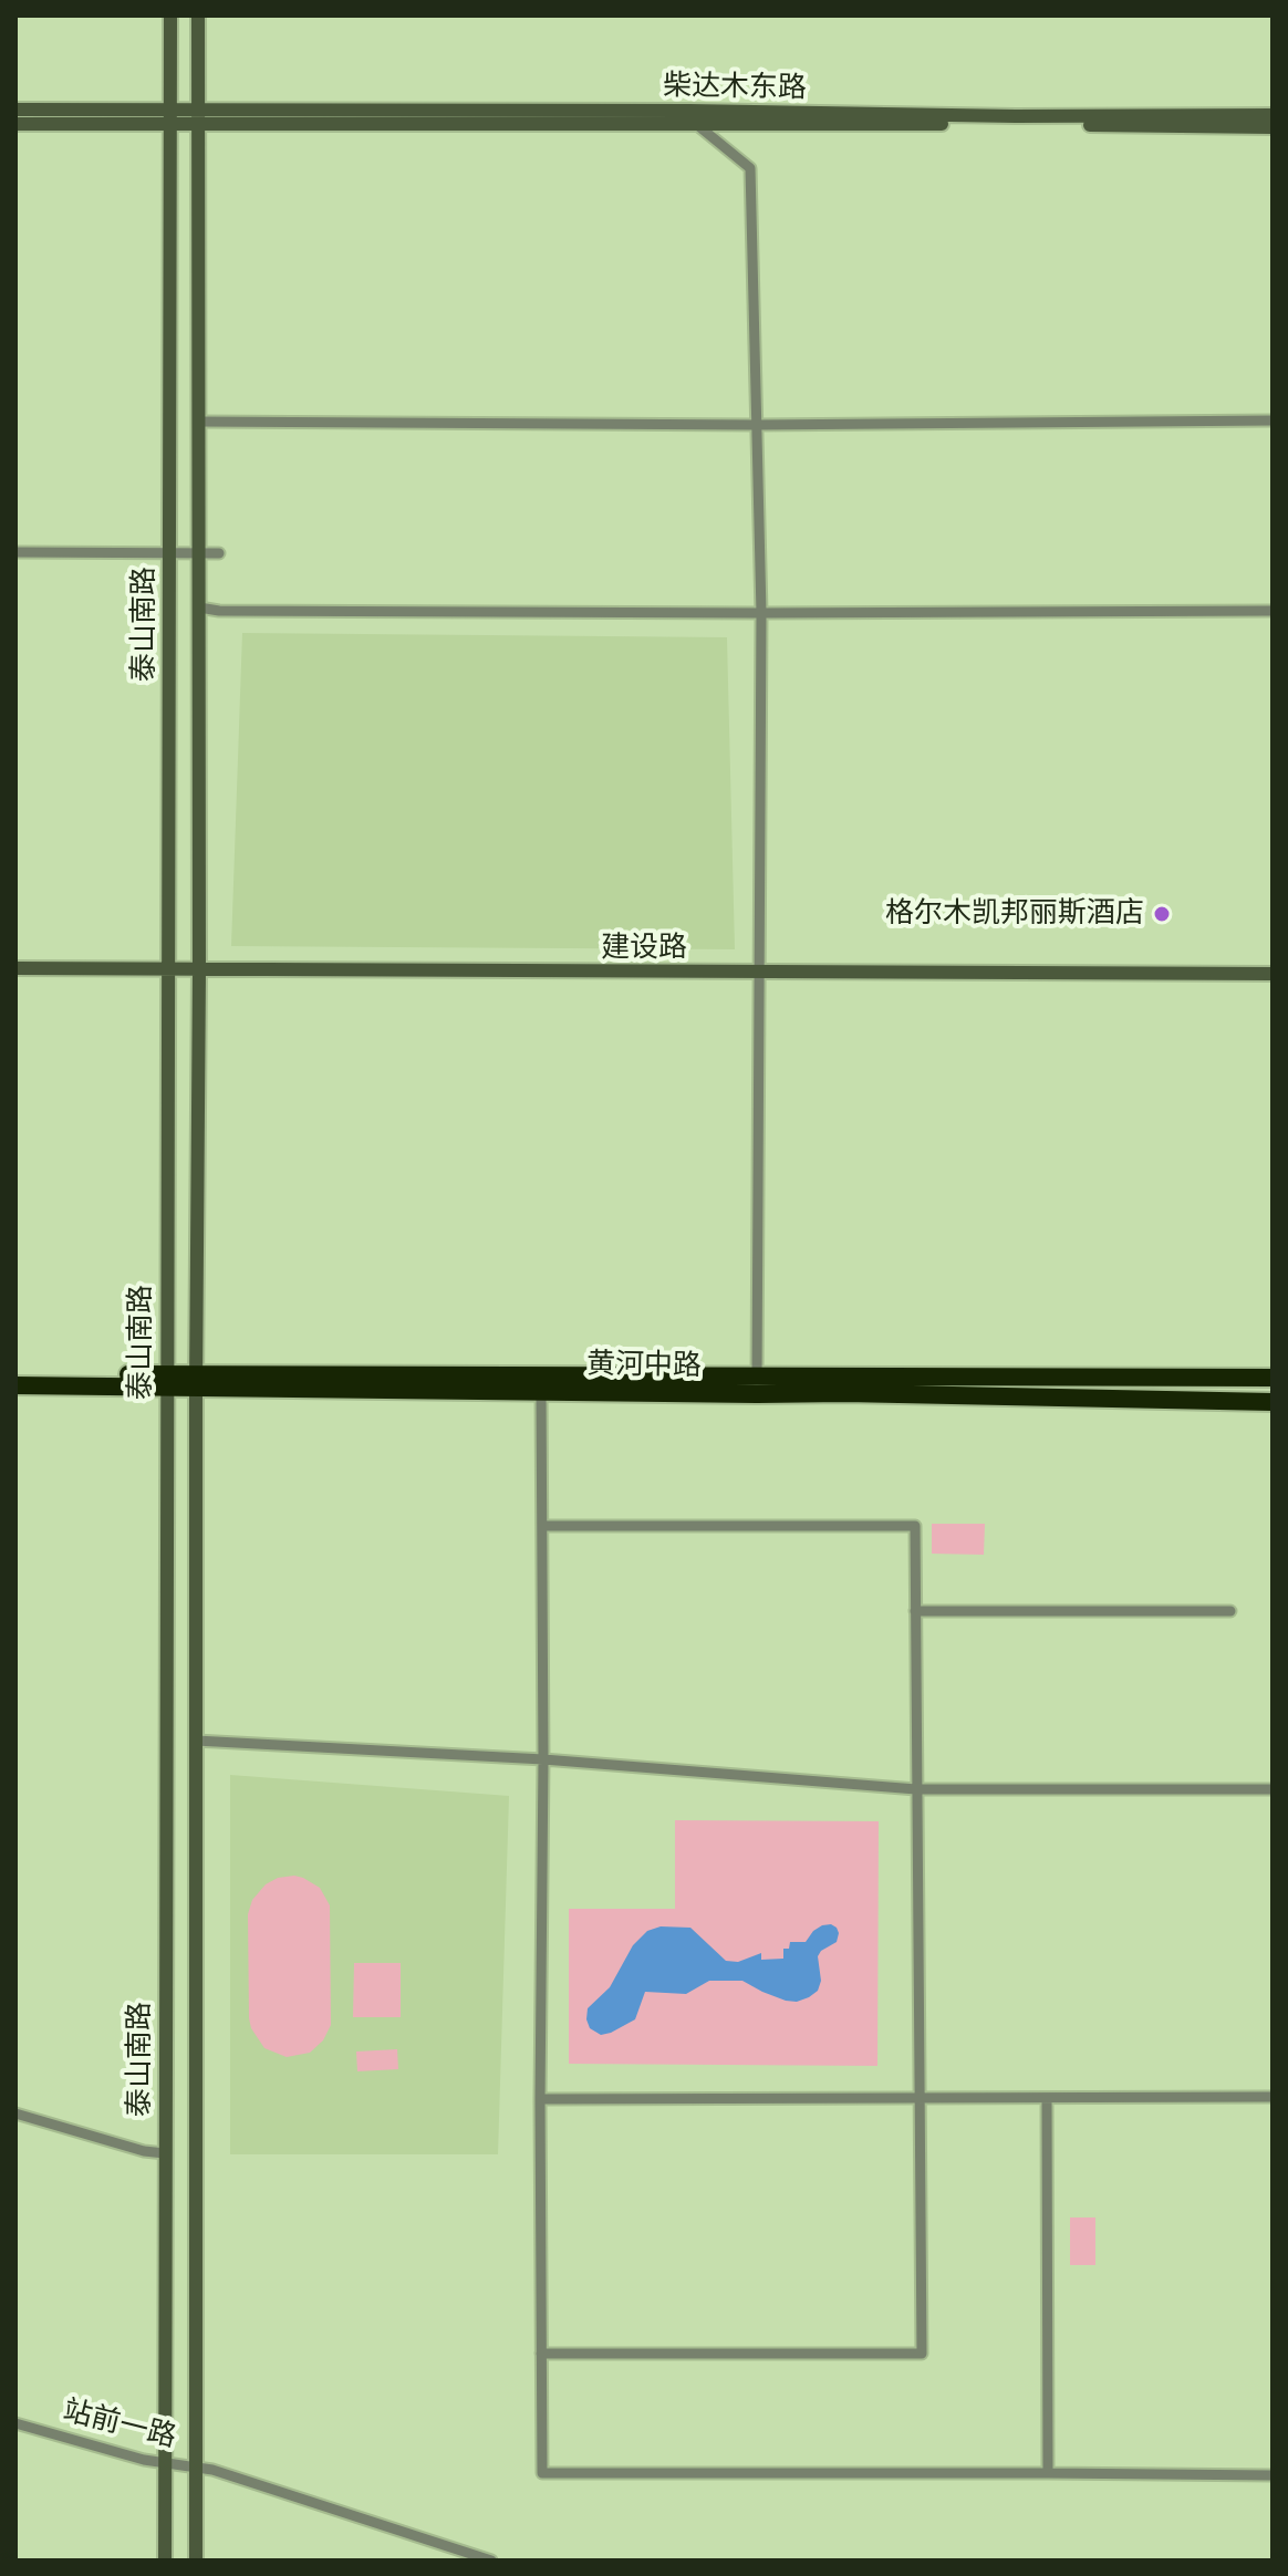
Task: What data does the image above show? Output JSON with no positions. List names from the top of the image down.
{
  "streets": {
    "highway": ["黄河中路"],
    "street": [
      "柴达木东路",
      "泰山南路",
      "建设路",
      "站前一路"
    ]
  },
  "crossings": [
    ["柴达木东路", "泰山南路"],
    ["泰山南路", "建设路"],
    ["泰山南路", "黄河中路"],
    ["泰山南路", "站前一路"]
  ],
  "places": ["格尔木凯邦丽斯酒店"]
}
